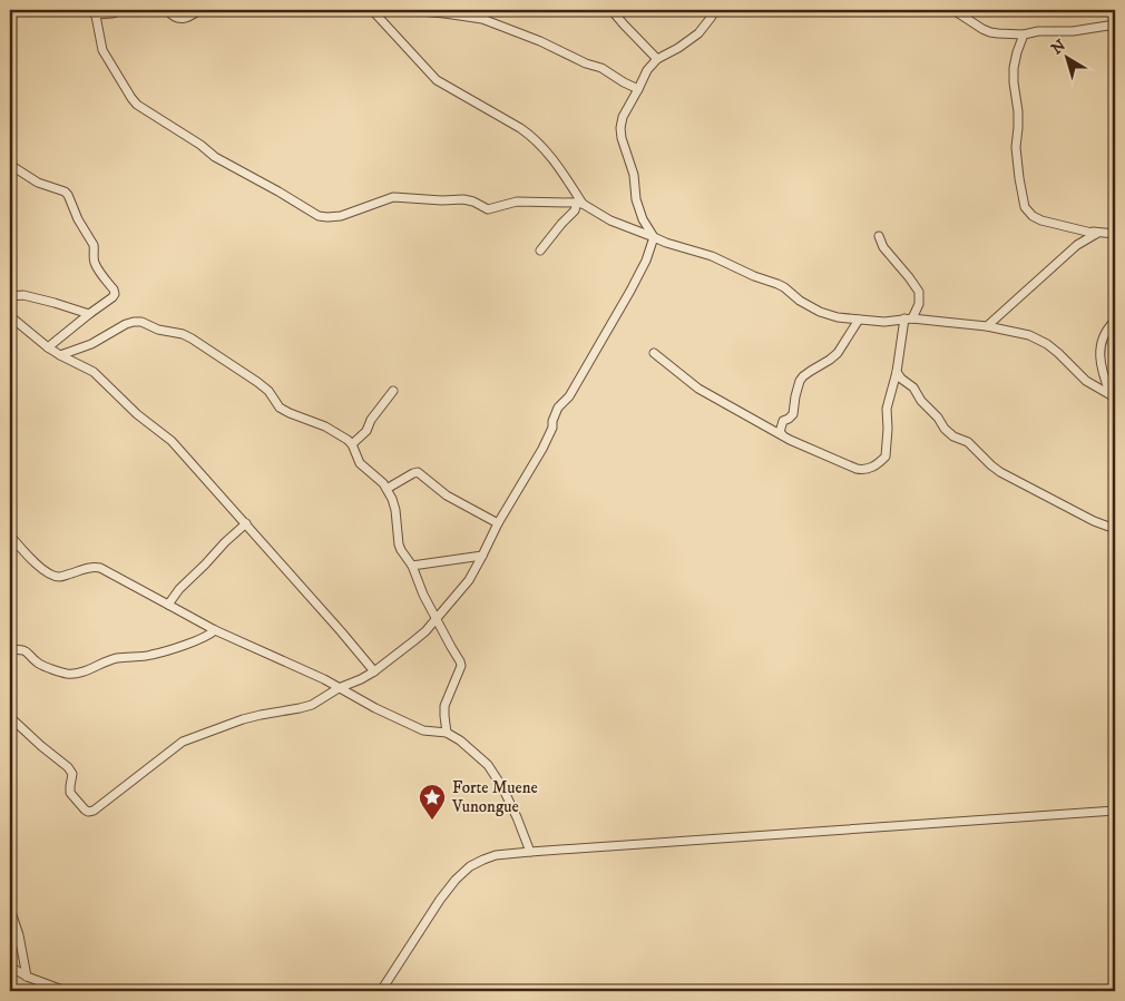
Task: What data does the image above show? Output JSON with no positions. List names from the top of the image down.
{
  "places": {
    "place": ["Forte Muene Vunongue"]
  },
  "north": "top left"
}
